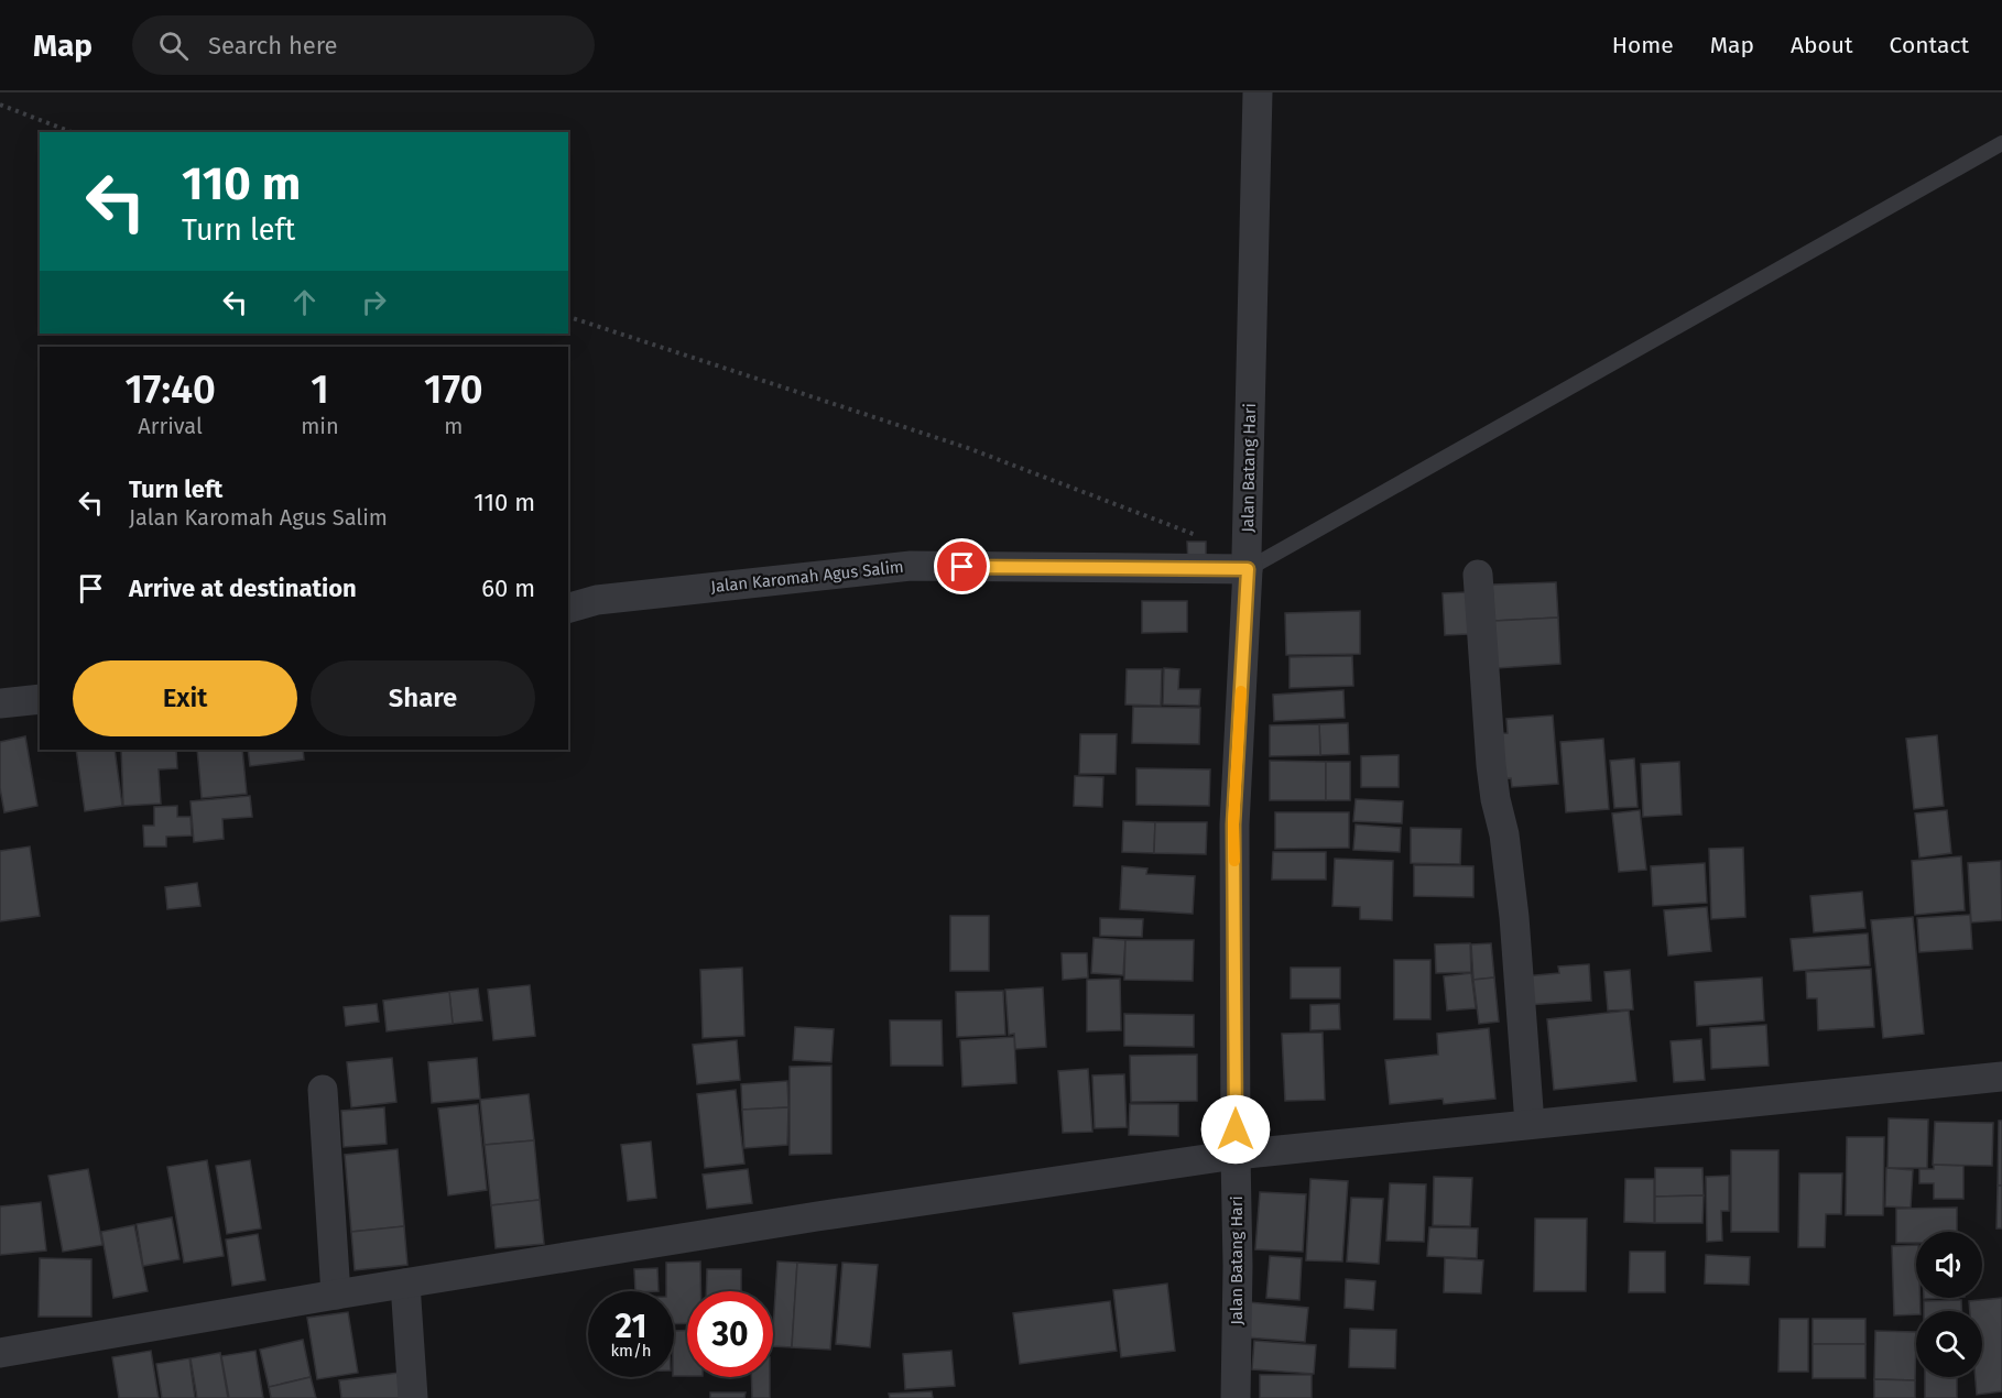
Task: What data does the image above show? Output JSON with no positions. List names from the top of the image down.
{
  "streets": {
    "street": ["Jalan Batang Hari", "Jalan Karomah Agus Salim"]
  },
  "crossings": [
    ["Jalan Batang Hari", "Jalan Karomah Agus Salim"]
  ],
  "page": {
    "header": "Map",
    "search": "Search here",
    "nav": [
      "Home",
      "Map",
      "About",
      "Contact"
    ],
    "turn": ["110 m", "Turn left"],
    "eta": [
      "17:40",
      "Arrival",
      "1",
      "min",
      "170",
      "m"
    ],
    "list": [
      {
        "name": "Turn left",
        "note": "Jalan Karomah Agus Salim",
        "value": "110 m"
      },
      {
        "name": "Arrive at destination",
        "value": "60 m"
      }
    ],
    "buttons": ["Exit", "Share"],
    "speed": "21 km/h",
    "limit": "30"
  }
}
